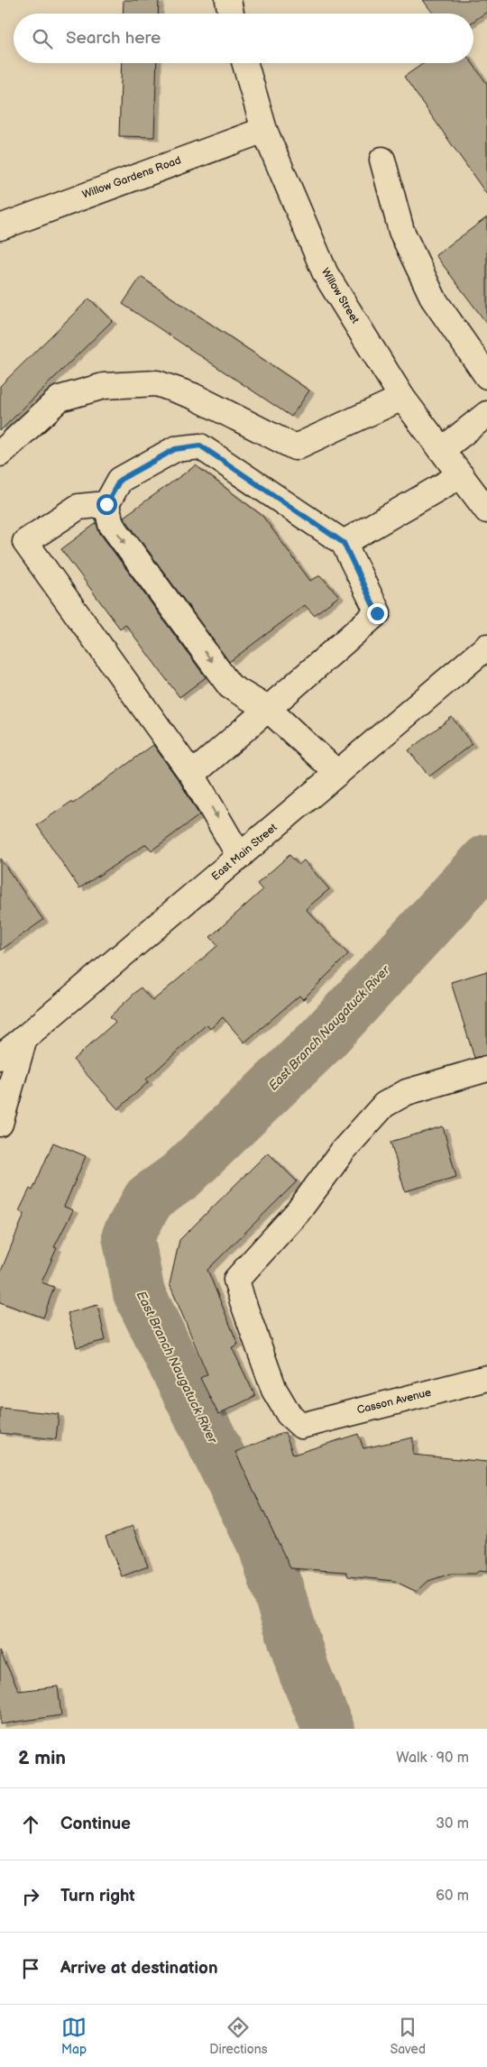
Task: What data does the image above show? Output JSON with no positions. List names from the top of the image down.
{
  "streets": {
    "main road": [
      "Willow Gardens Road",
      "Willow Street",
      "East Main Street",
      "Casson Avenue"
    ]
  },
  "crossings": [
    ["Willow Gardens Road", "Willow Street"]
  ],
  "water": ["East Branch Naugatuck River"],
  "page": {
    "search": "Search here",
    "heading": ["2 min", "Walk · 90 m"],
    "list": [
      ["Continue", "30 m"],
      ["Turn right", "60 m"],
      "Arrive at destination"
    ],
    "nav": ["Map", "Directions", "Saved"]
  }
}
